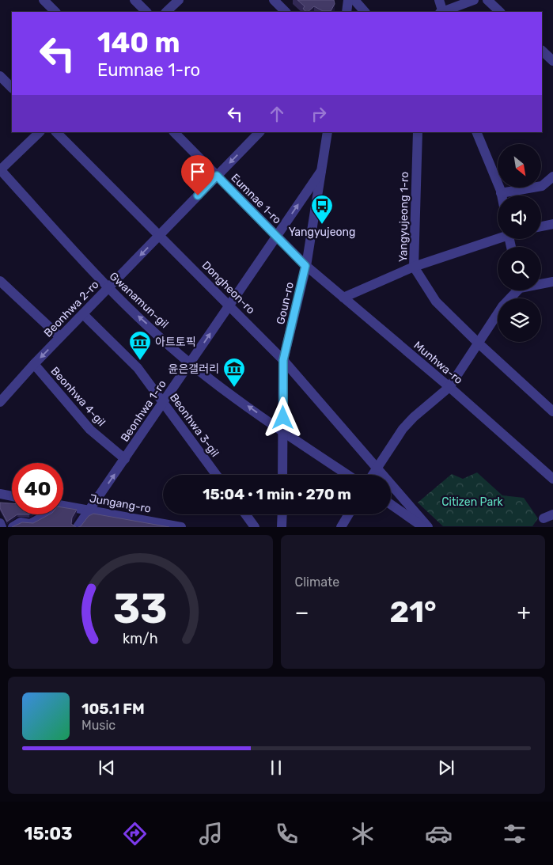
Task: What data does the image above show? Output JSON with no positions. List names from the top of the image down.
{
  "streets": {
    "street": [
      "Eumnae 1-ro",
      "Yangyujeong 1-ro",
      "Dongheon-ro",
      "Gwanamun-gil",
      "Goun-ro",
      "Beonhwa 2-ro",
      "Munhwa-ro",
      "Beonhwa 4-gil",
      "Beonhwa 1-ro",
      "Beonhwa 3-gil",
      "Jungang-ro"
    ]
  },
  "crossings": [
    ["Eumnae 1-ro", "Goun-ro"],
    ["Eumnae 1-ro", "Beonhwa 2-ro"],
    ["Eumnae 1-ro", "Munhwa-ro"],
    ["Eumnae 1-ro", "Beonhwa 1-ro"],
    ["Dongheon-ro", "Goun-ro"],
    ["Dongheon-ro", "Beonhwa 2-ro"],
    ["Dongheon-ro", "Beonhwa 1-ro"],
    ["Gwanamun-gil", "Goun-ro"],
    ["Gwanamun-gil", "Beonhwa 2-ro"],
    ["Gwanamun-gil", "Beonhwa 1-ro"],
    ["Goun-ro", "Munhwa-ro"],
    ["Goun-ro", "Beonhwa 1-ro"],
    ["Beonhwa 2-ro", "Beonhwa 4-gil"],
    ["Beonhwa 2-ro", "Beonhwa 3-gil"],
    ["Beonhwa 4-gil", "Beonhwa 1-ro"],
    ["Beonhwa 1-ro", "Beonhwa 3-gil"],
    ["Beonhwa 1-ro", "Jungang-ro"]
  ],
  "one_way": ["Gwanamun-gil", "Beonhwa 2-ro", "Beonhwa 1-ro"],
  "parks": ["Citizen Park"],
  "places": {
    "bus stop": ["Yangyujeong"],
    "museum": ["아트토픽", "윤은갤러리"]
  },
  "north": "bottom right",
  "page": {
    "turn": ["140 m", "Eumnae 1-ro"],
    "limit": "40",
    "trip": "15:04 · 1 min · 270 m",
    "tile": "Climate",
    "heat": ["−", "21°", "+"],
    "song": ["105.1 FM", "Music"],
    "tabs": "15:03",
    "gauge": ["33", "km/h"]
  }
}
